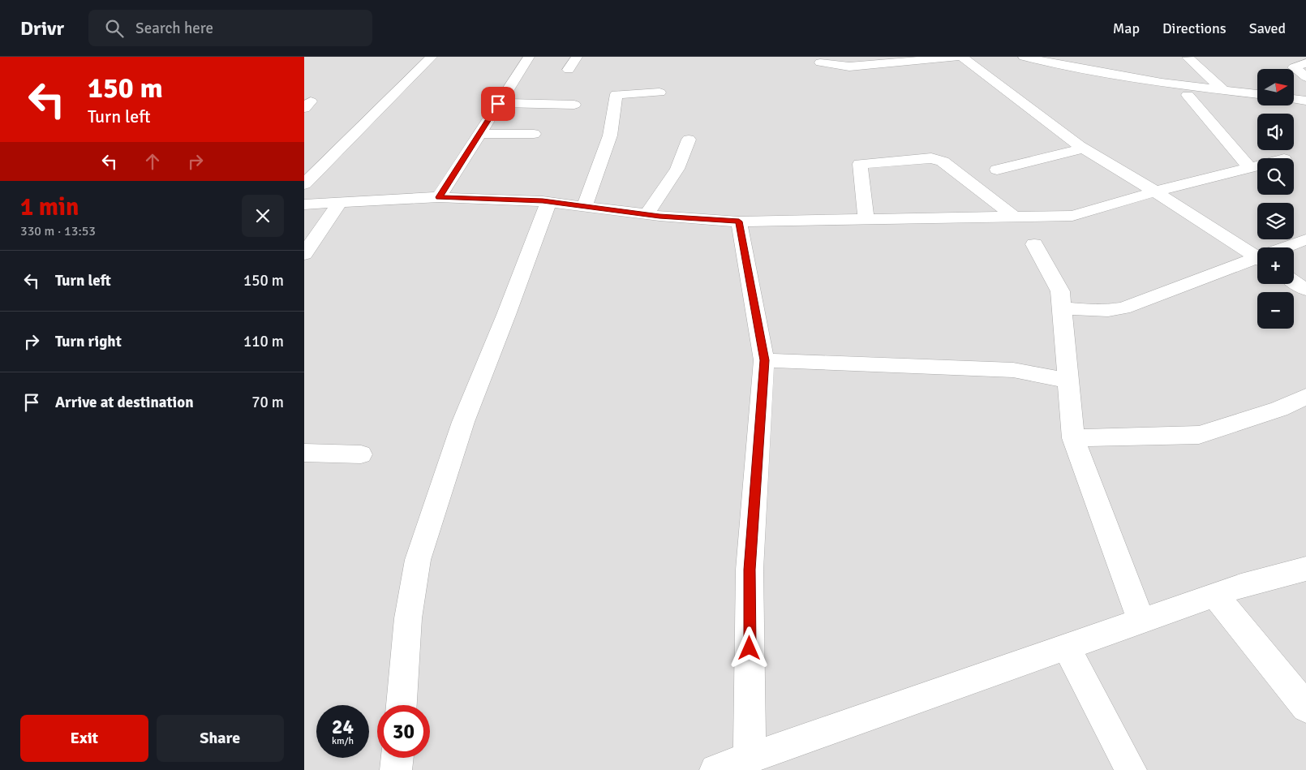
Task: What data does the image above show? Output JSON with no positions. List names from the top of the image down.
{
  "north": "right",
  "page": {
    "header": "Drivr",
    "search": "Search here",
    "nav": ["Map", "Directions", "Saved"],
    "turn": ["150 m", "Turn left"],
    "map_buttons": ["+", "−"],
    "heading": ["1 min", "330 m · 13:53"],
    "list": [
      {
        "name": "Turn left",
        "value": "150 m"
      },
      {
        "name": "Turn right",
        "value": "110 m"
      },
      {
        "name": "Arrive at destination",
        "value": "70 m"
      }
    ],
    "speed": "24 km/h",
    "limit": "30",
    "buttons": ["Exit", "Share"]
  }
}
